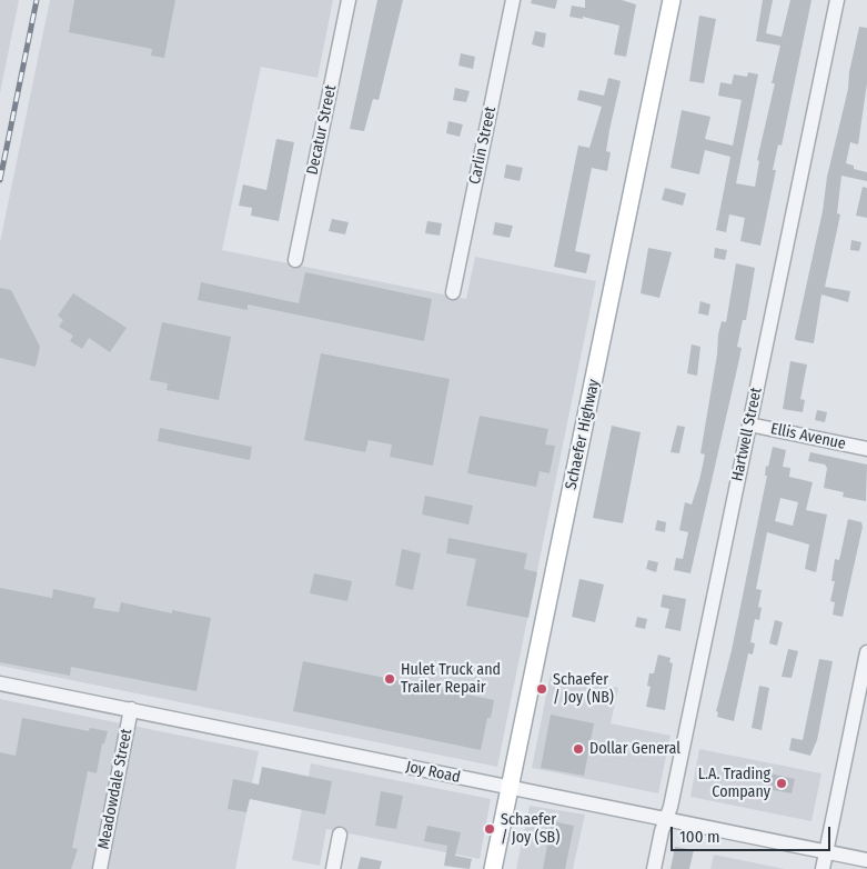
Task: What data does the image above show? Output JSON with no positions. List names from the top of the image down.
{
  "streets": {
    "main road": ["Schaefer Highway"],
    "street": [
      "Decatur Street",
      "Carlin Street",
      "Hartwell Street",
      "Ellis Avenue",
      "Joy Road",
      "Meadowdale Street"
    ]
  },
  "crossings": [
    ["Schaefer Highway", "Joy Road"],
    ["Hartwell Street", "Ellis Avenue"],
    ["Hartwell Street", "Joy Road"],
    ["Joy Road", "Meadowdale Street"]
  ],
  "places": [
    "Hulet Truck and Trailer Repair",
    "Schaefer / Joy (NB)",
    "Dollar General",
    "L.A. Trading Company",
    "Schaefer / Joy (SB)"
  ],
  "scale_bar": "100 m"
}
